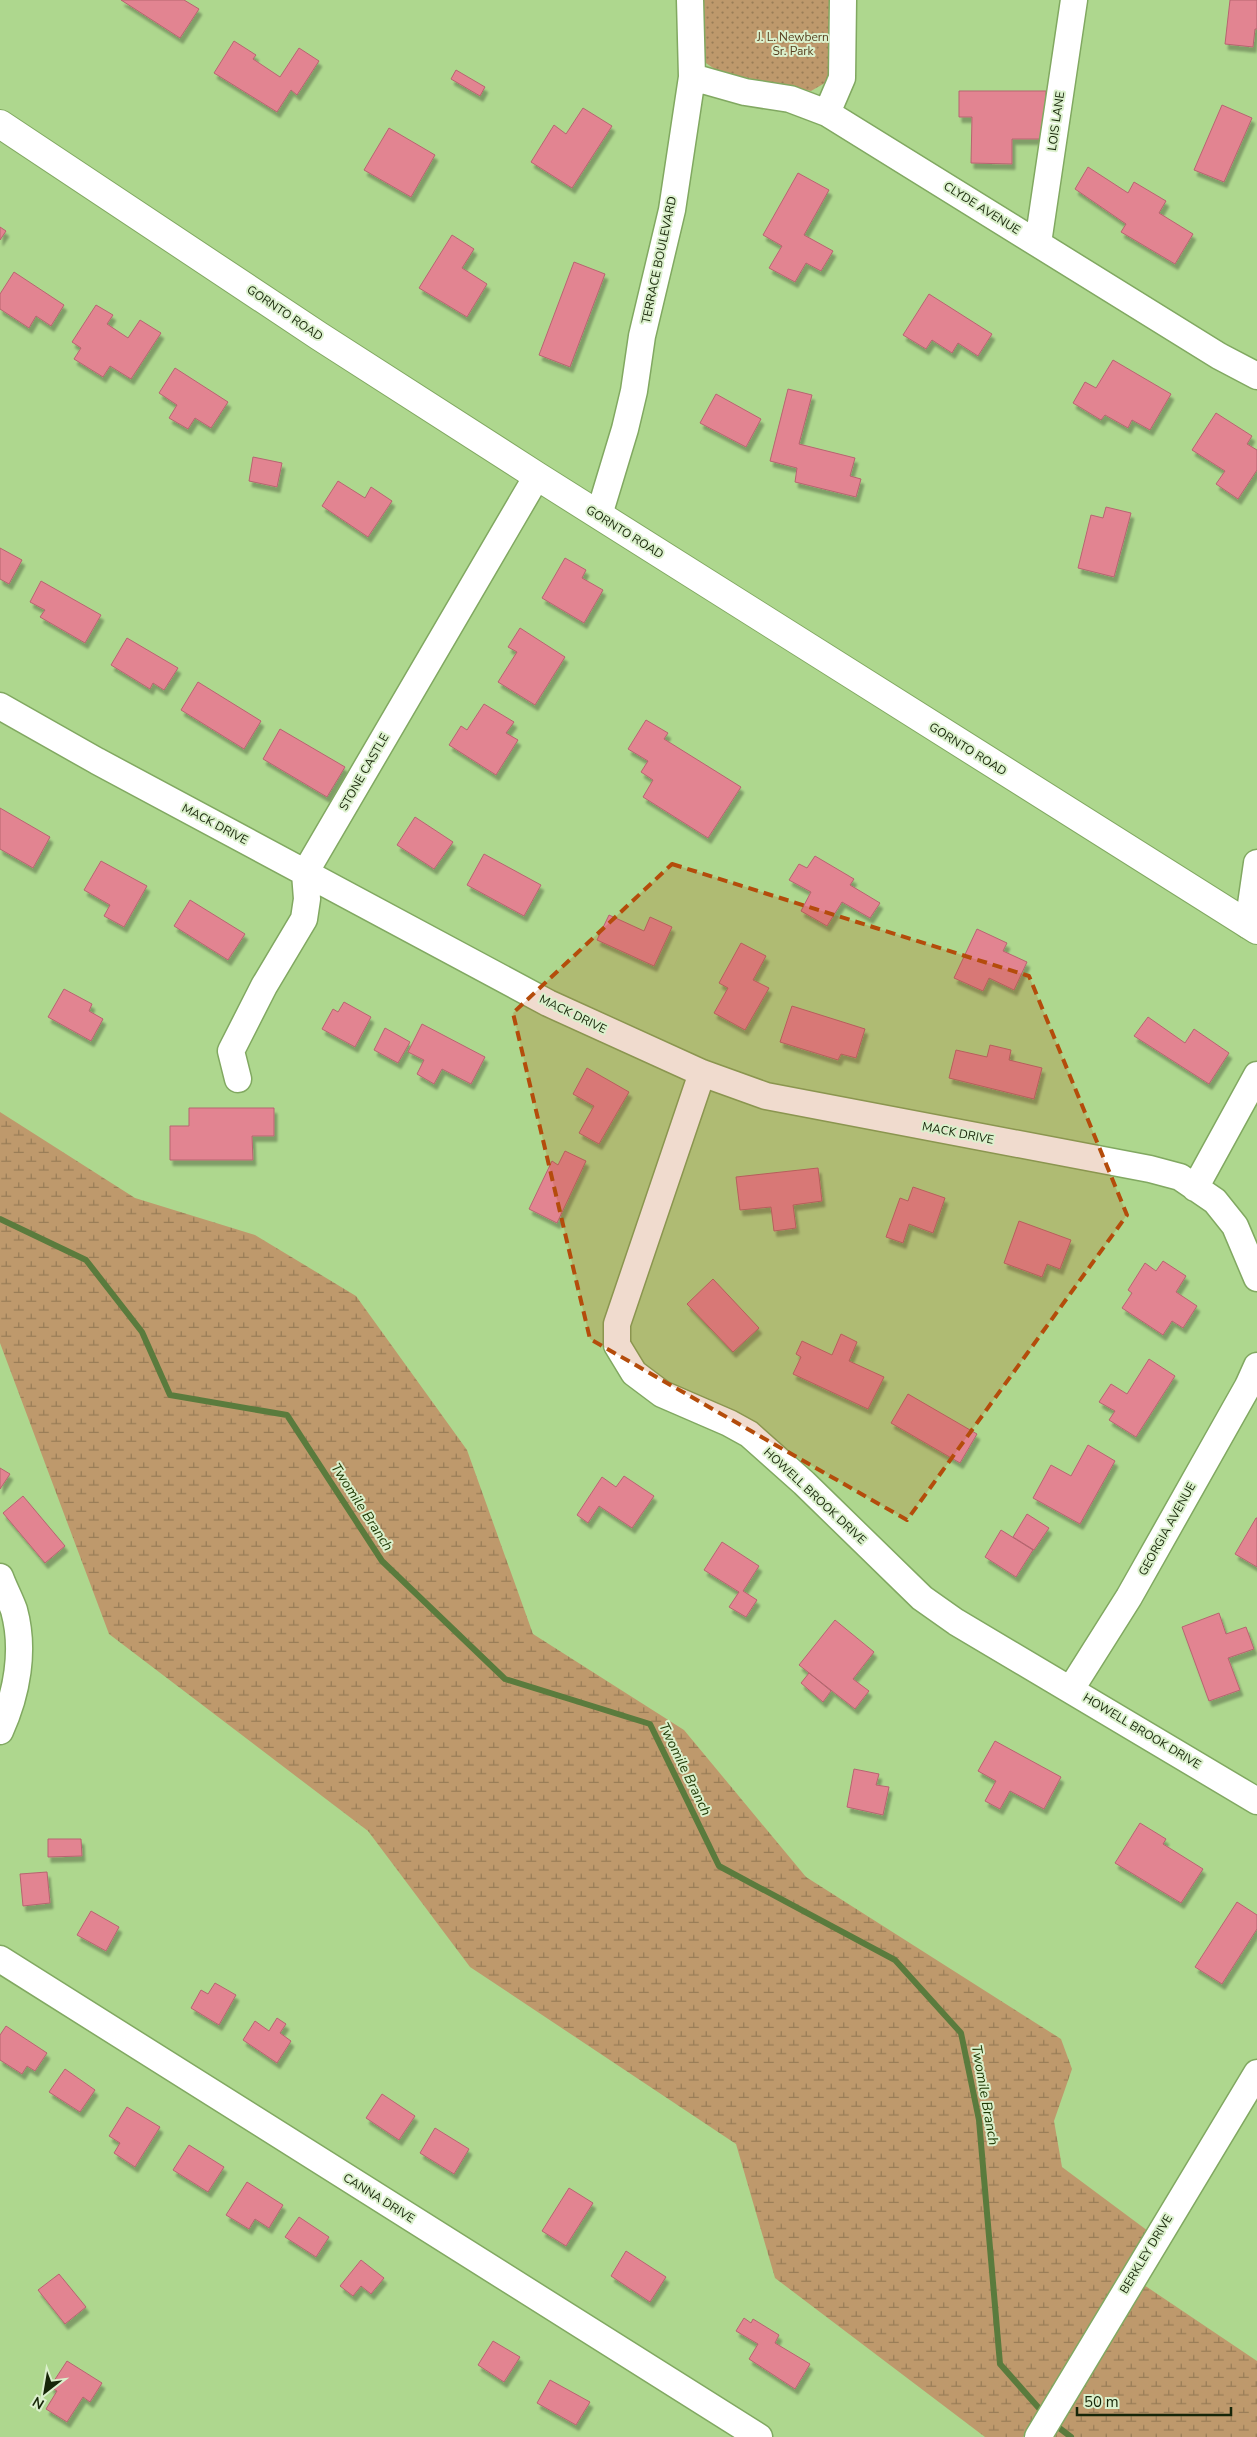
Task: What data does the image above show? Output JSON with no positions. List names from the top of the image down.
{
  "streets": {
    "main road": ["GORNTO ROAD"],
    "street": [
      "LOIS LANE",
      "CLYDE AVENUE",
      "TERRACE BOULEVARD",
      "STONE CASTLE",
      "MACK DRIVE",
      "HOWELL BROOK DRIVE",
      "GEORGIA AVENUE",
      "CANNA DRIVE",
      "BERKLEY DRIVE"
    ]
  },
  "crossings": [
    ["LOIS LANE", "CLYDE AVENUE"],
    ["CLYDE AVENUE", "TERRACE BOULEVARD"],
    ["TERRACE BOULEVARD", "GORNTO ROAD"],
    ["GORNTO ROAD", "STONE CASTLE"],
    ["STONE CASTLE", "MACK DRIVE"],
    ["MACK DRIVE", "HOWELL BROOK DRIVE"],
    ["HOWELL BROOK DRIVE", "GEORGIA AVENUE"]
  ],
  "water": ["Twomile Branch"],
  "parks": ["J. L. Newbern Sr. Park"],
  "scale_bar": "50 m",
  "north": "bottom left"
}
